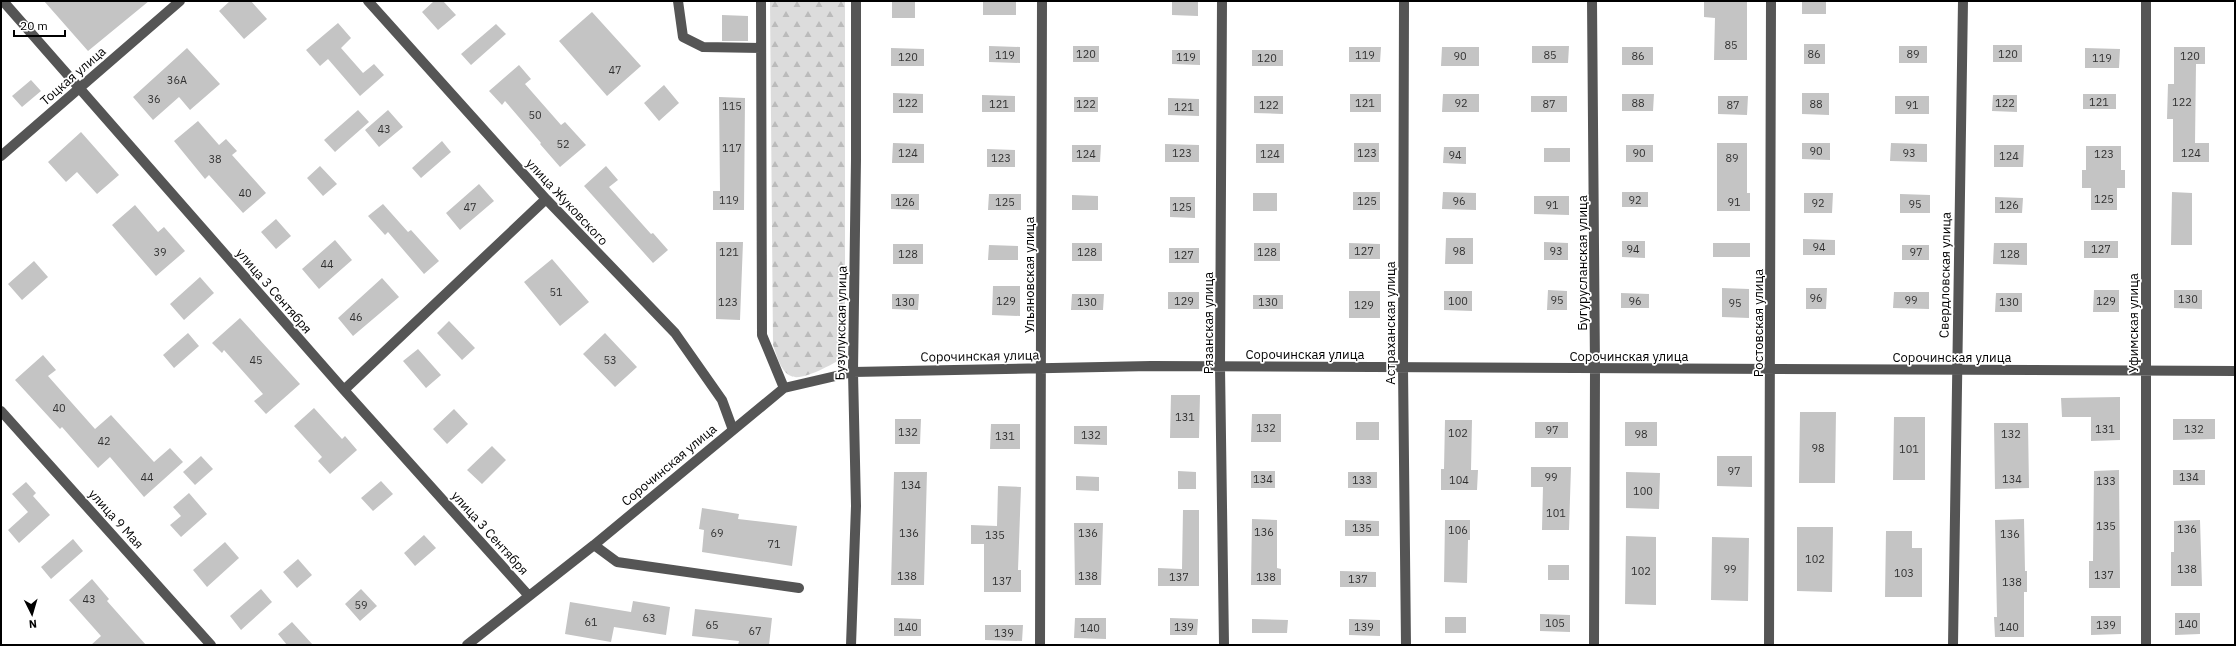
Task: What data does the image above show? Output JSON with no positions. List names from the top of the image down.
{
  "streets": {
    "street": [
      "Тоцкая улица",
      "улица Жуковского",
      "Бугурусланская улица",
      "Ульяновская улица",
      "Свердловская улица",
      "улица 3 Сентября",
      "Бузулукская улица",
      "Рязанская улица",
      "Астраханская улица",
      "Ростовская улица",
      "Уфимская улица",
      "Сорочинская улица",
      "улица 9 Мая"
    ]
  },
  "crossings": [
    ["Тоцкая улица", "улица 3 Сентября"],
    ["улица Жуковского", "Сорочинская улица"],
    ["Бугурусланская улица", "Сорочинская улица"],
    ["Ульяновская улица", "Сорочинская улица"],
    ["Свердловская улица", "Сорочинская улица"],
    ["улица 3 Сентября", "Сорочинская улица"],
    ["Бузулукская улица", "Сорочинская улица"],
    ["Рязанская улица", "Сорочинская улица"],
    ["Астраханская улица", "Сорочинская улица"],
    ["Ростовская улица", "Сорочинская улица"],
    ["Уфимская улица", "Сорочинская улица"]
  ],
  "house_numbers": [
    "85",
    "120",
    "86",
    "89",
    "120",
    "119",
    "119",
    "85",
    "90",
    "86",
    "120",
    "120",
    "119",
    "120",
    "119",
    "47",
    "36А",
    "36",
    "121",
    "122",
    "122",
    "121",
    "92",
    "88",
    "122",
    "121",
    "122",
    "87",
    "88",
    "122",
    "87",
    "91",
    "115",
    "121",
    "50",
    "43",
    "52",
    "117",
    "90",
    "124",
    "123",
    "123",
    "90",
    "93",
    "124",
    "124",
    "124",
    "123",
    "94",
    "124",
    "123",
    "89",
    "38",
    "40",
    "125",
    "119",
    "92",
    "125",
    "96",
    "126",
    "125",
    "91",
    "92",
    "95",
    "91",
    "126",
    "47",
    "125",
    "94",
    "94",
    "127",
    "127",
    "98",
    "93",
    "39",
    "121",
    "128",
    "128",
    "97",
    "128",
    "128",
    "127",
    "44",
    "51",
    "96",
    "130",
    "95",
    "99",
    "129",
    "129",
    "100",
    "96",
    "129",
    "123",
    "130",
    "130",
    "130",
    "130",
    "95",
    "129",
    "46",
    "45",
    "53",
    "40",
    "131",
    "132",
    "131",
    "132",
    "97",
    "132",
    "102",
    "98",
    "132",
    "132",
    "131",
    "42",
    "98",
    "101",
    "97",
    "44",
    "99",
    "134",
    "134",
    "134",
    "133",
    "104",
    "133",
    "134",
    "100",
    "101",
    "135",
    "135",
    "136",
    "106",
    "136",
    "69",
    "136",
    "136",
    "136",
    "135",
    "71",
    "102",
    "99",
    "138",
    "102",
    "103",
    "137",
    "138",
    "138",
    "137",
    "138",
    "137",
    "137",
    "138",
    "43",
    "59",
    "63",
    "61",
    "105",
    "140",
    "65",
    "139",
    "140",
    "139",
    "139",
    "140",
    "140",
    "67",
    "139"
  ],
  "scale_bar": "20 m",
  "north": "bottom"
}
